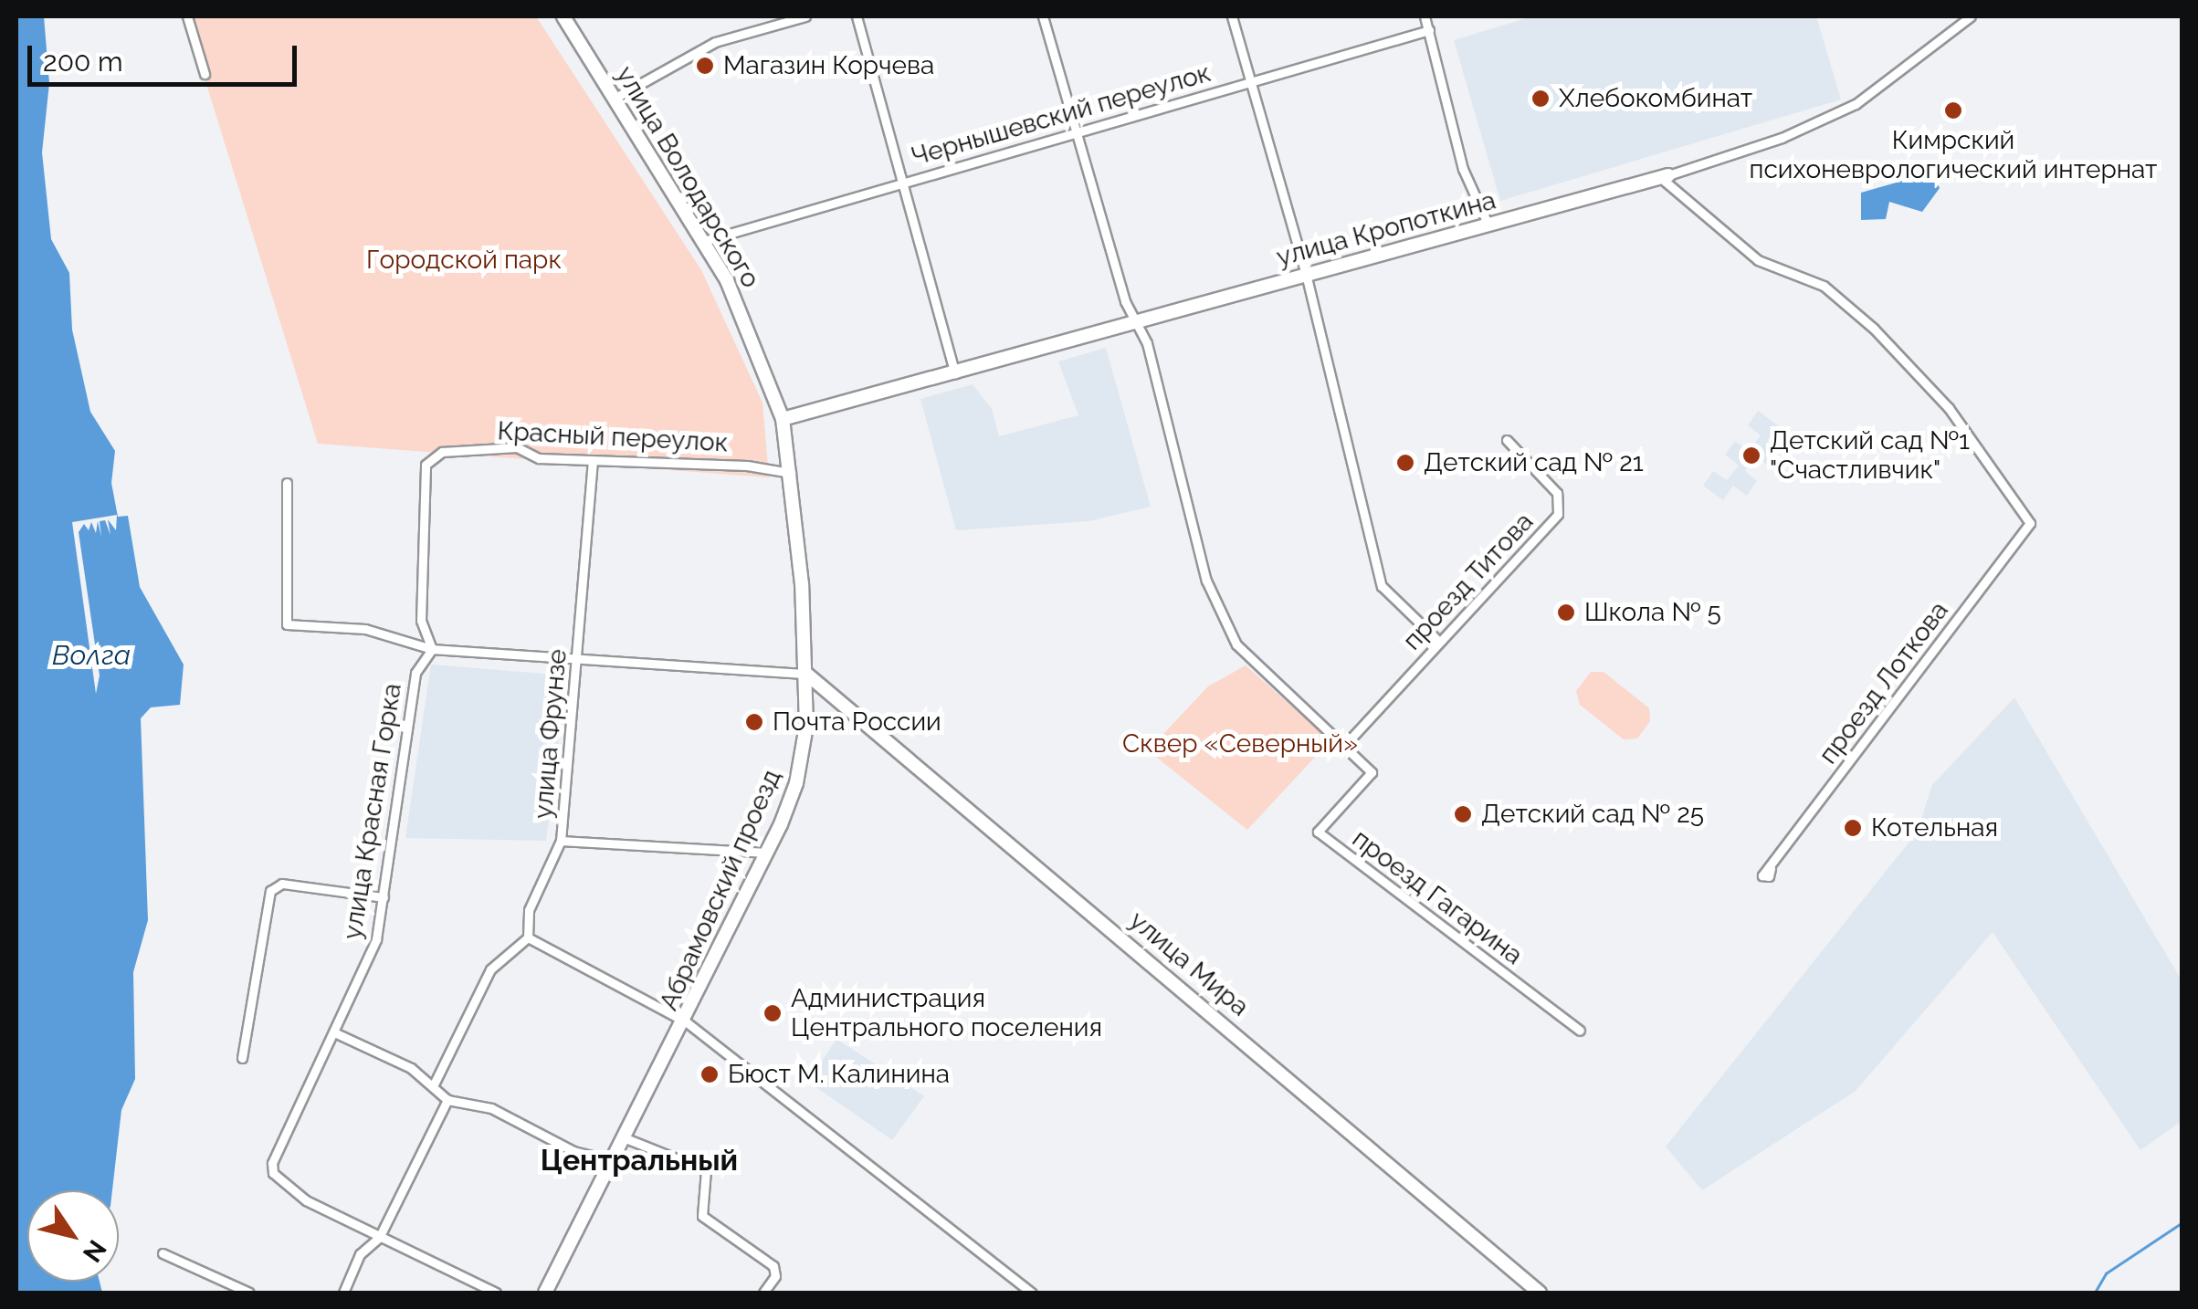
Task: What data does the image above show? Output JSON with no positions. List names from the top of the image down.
{
  "streets": {
    "street": [
      "Чернышевский переулок",
      "улица Володарского",
      "улица Кропоткина",
      "Красный переулок",
      "проезд Титова",
      "проезд Лоткова",
      "улица Фрунзе",
      "улица Красная Горка",
      "Абрамовский проезд",
      "проезд Гагарина",
      "улица Мира"
    ]
  },
  "crossings": [
    ["Чернышевский переулок", "улица Володарского"],
    ["Чернышевский переулок", "проезд Гагарина"],
    ["улица Володарского", "улица Кропоткина"],
    ["улица Володарского", "Абрамовский проезд"],
    ["улица Кропоткина", "проезд Лоткова"],
    ["улица Кропоткина", "Абрамовский проезд"],
    ["улица Кропоткина", "проезд Гагарина"],
    ["Красный переулок", "улица Фрунзе"],
    ["Красный переулок", "улица Красная Горка"],
    ["Красный переулок", "Абрамовский проезд"],
    ["проезд Титова", "проезд Гагарина"],
    ["Абрамовский проезд", "улица Мира"]
  ],
  "districts": ["Центральный"],
  "water": ["Волга"],
  "parks": ["Городской парк", "Сквер «Северный»"],
  "places": [
    "Магазин Корчева",
    "Хлебокомбинат",
    "Кимрский психоневрологический интернат",
    "Детский сад №1 \"Счастливчик\"",
    "Детский сад № 21",
    "Школа № 5",
    "Почта России",
    "Детский сад № 25",
    "Котельная",
    "Администрация Центрального поселения",
    "Бюст М. Калинина"
  ],
  "scale_bar": "200 m",
  "north": "bottom right"
}
